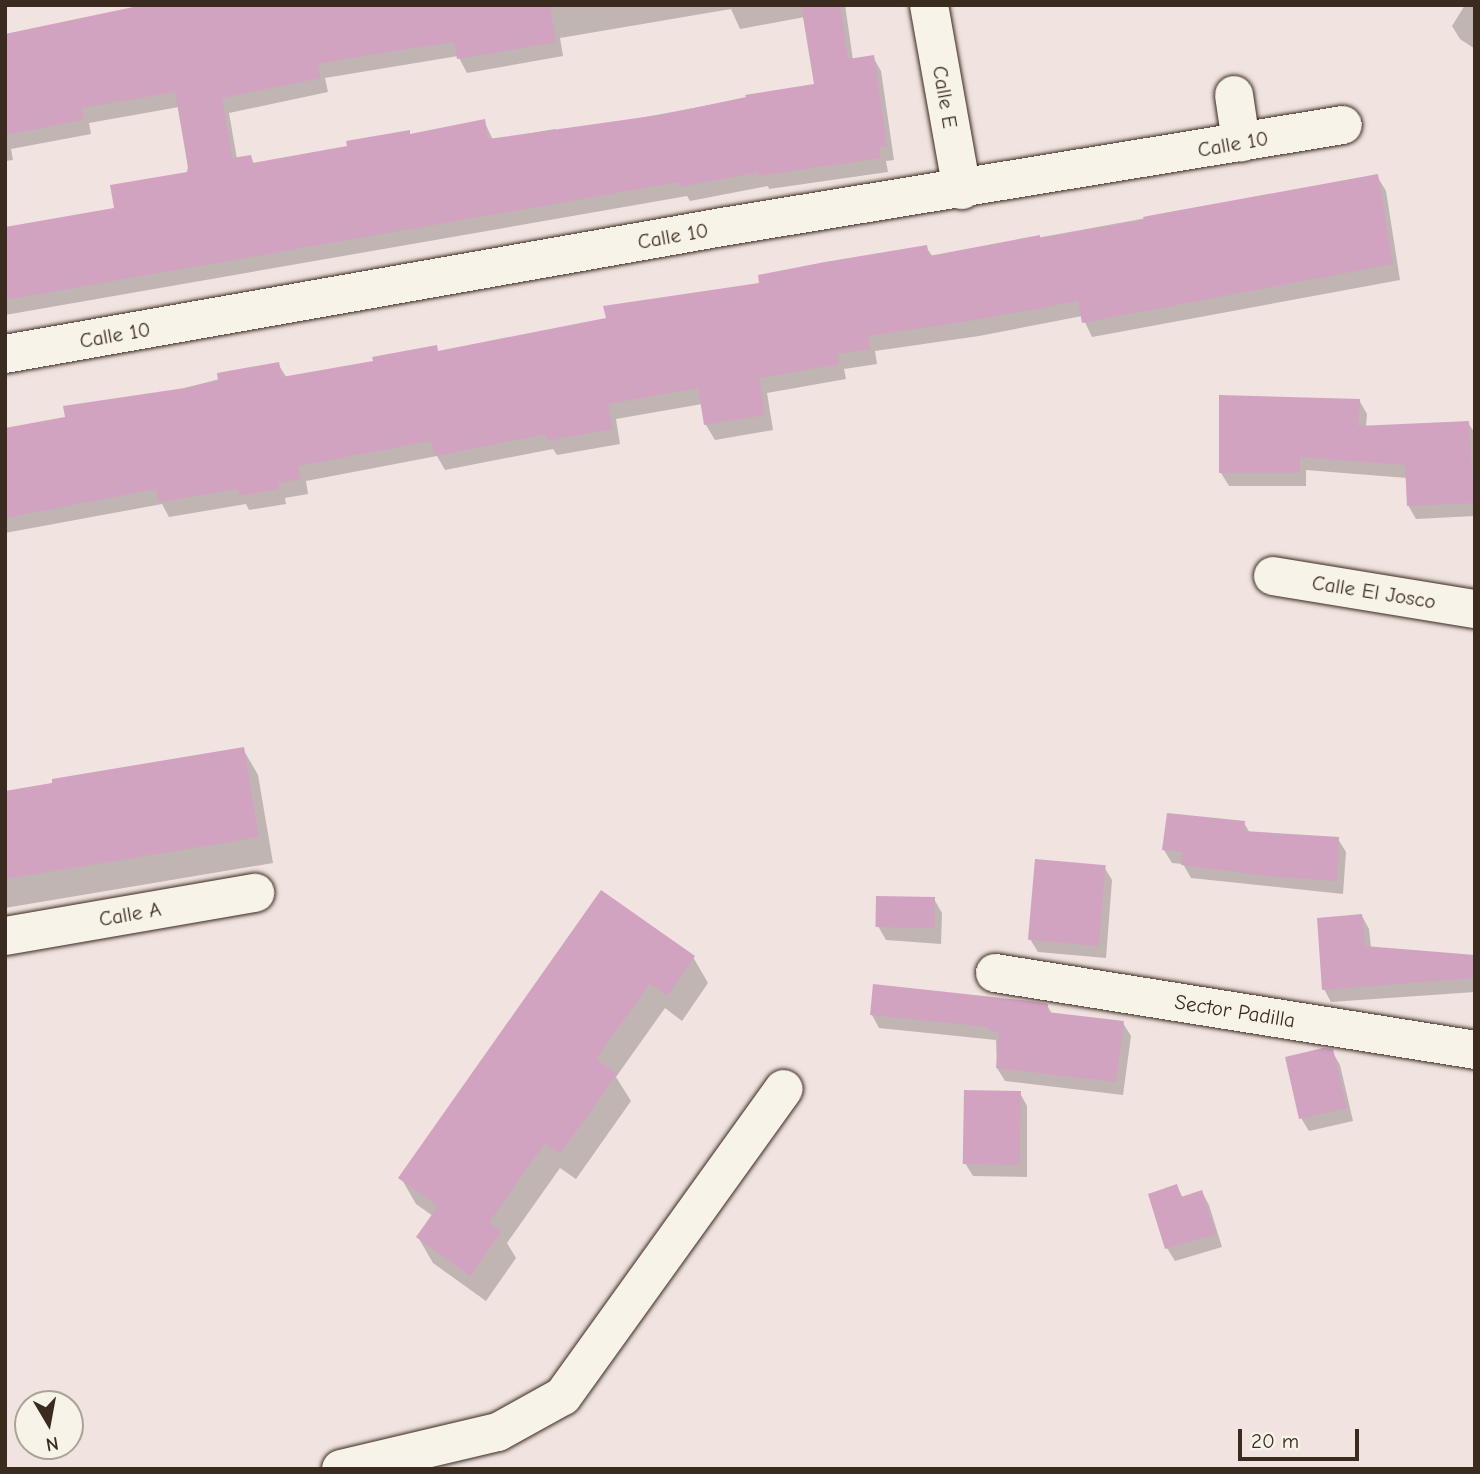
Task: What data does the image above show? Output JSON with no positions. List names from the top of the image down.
{
  "streets": {
    "street": [
      "Calle E",
      "Calle 10",
      "Calle El Josco",
      "Calle A",
      "Sector Padilla"
    ]
  },
  "crossings": [
    ["Calle E", "Calle 10"]
  ],
  "scale_bar": "20 m",
  "north": "bottom"
}
